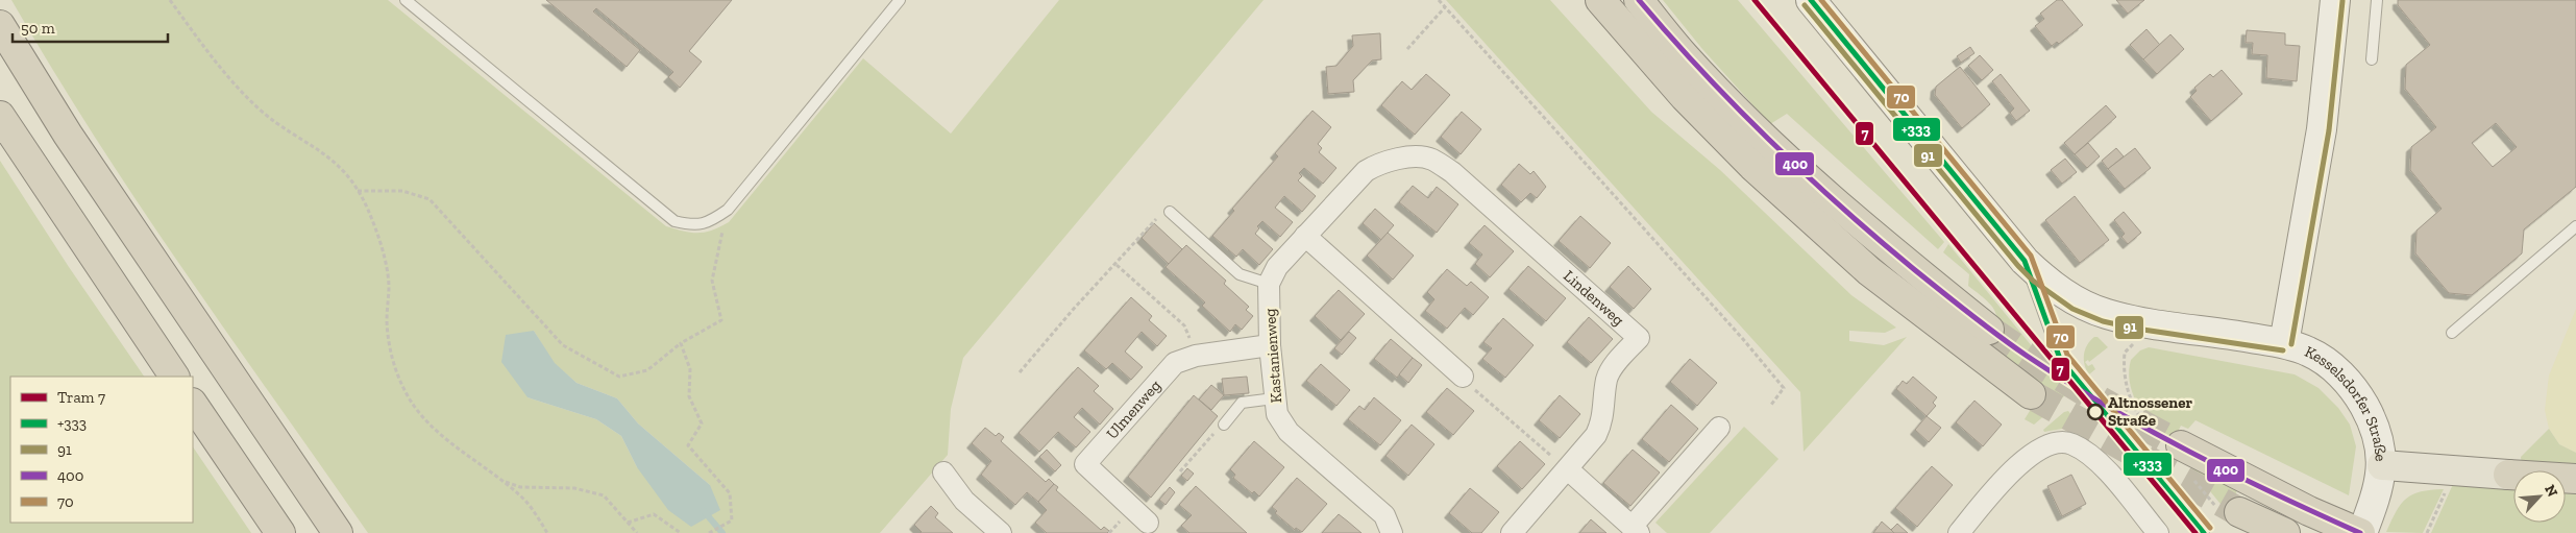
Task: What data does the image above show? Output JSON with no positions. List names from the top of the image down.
{
  "streets": {
    "street": [
      "Lindenweg",
      "Kastanienweg",
      "Kesselsdorfer Straße",
      "Ulmenweg"
    ]
  },
  "crossings": [
    ["Kastanienweg", "Ulmenweg"]
  ],
  "places": ["Altnossener Straße"],
  "lines": [
    "tram line 7",
    "transit line +333",
    "transit line 400",
    "transit line 70",
    "transit line 91"
  ],
  "legend": [
    "Tram 7",
    "+333",
    "91",
    "400",
    "70"
  ],
  "scale_bar": "50 m",
  "north": "top right"
}
